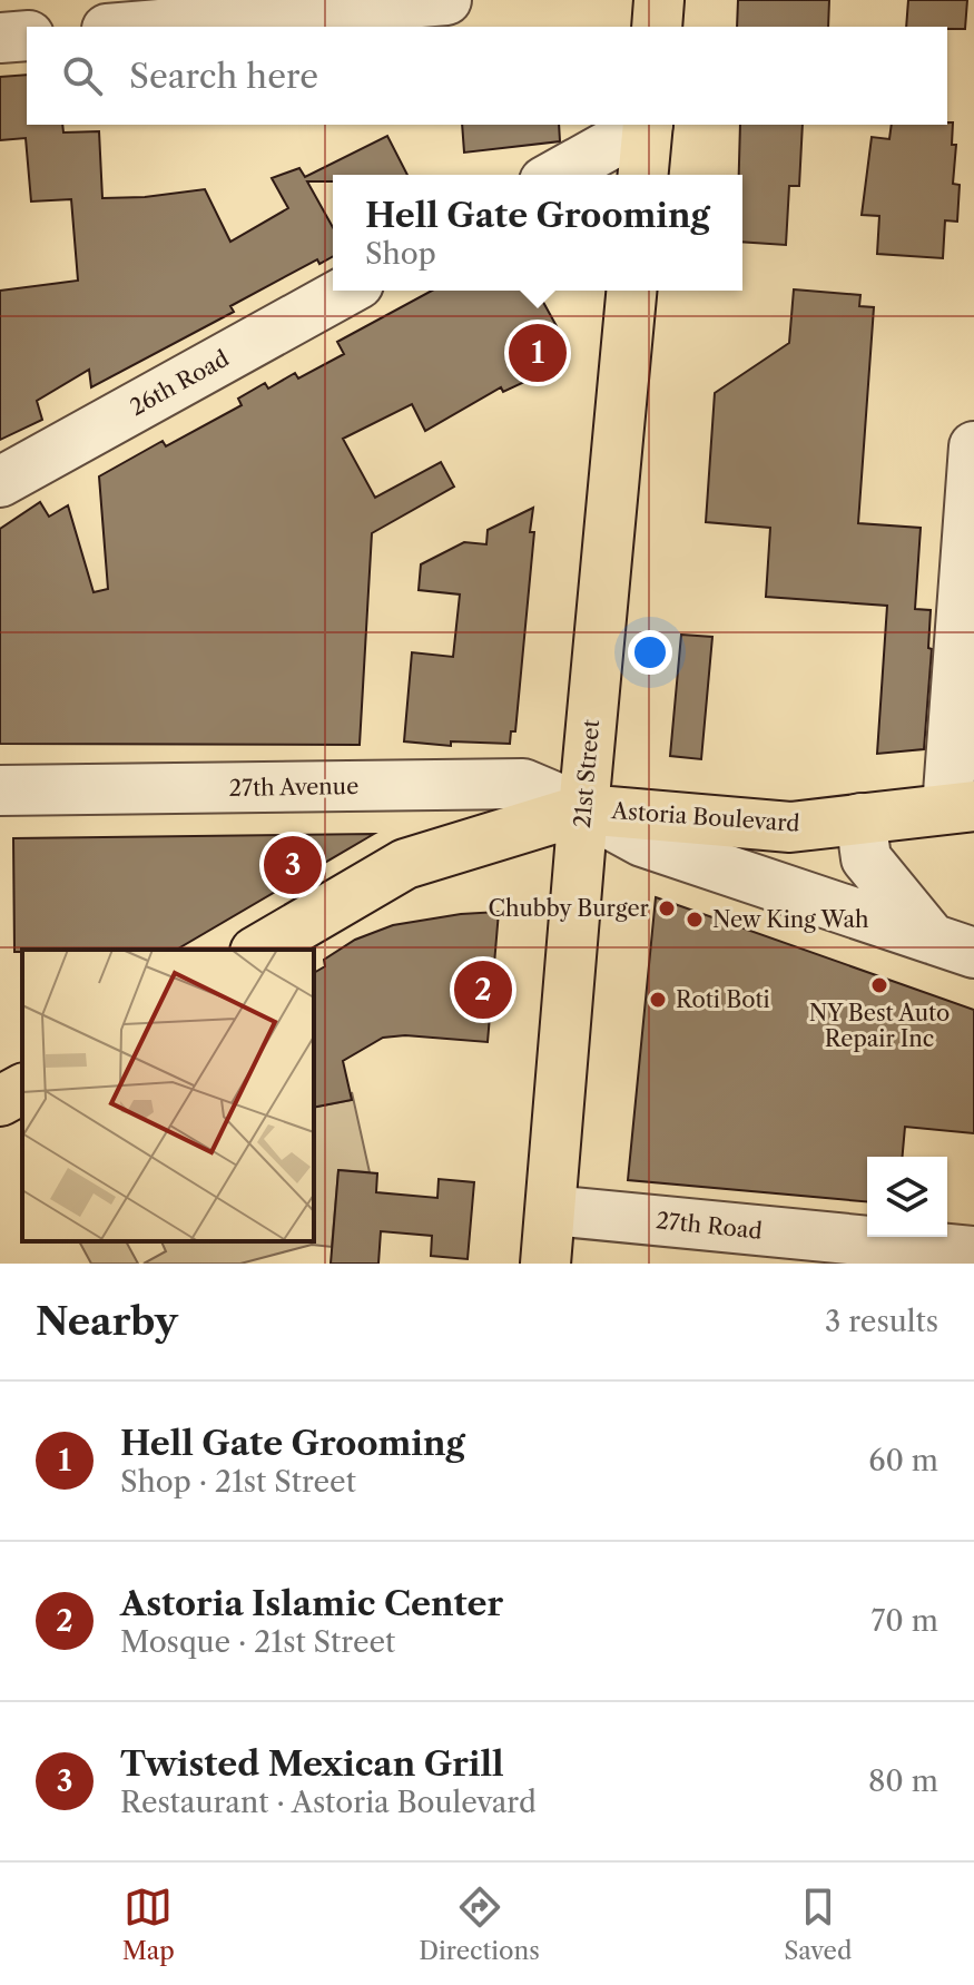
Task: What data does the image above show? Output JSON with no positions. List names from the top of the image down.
{
  "streets": {
    "main road": ["21st Street", "Astoria Boulevard"],
    "street": ["26th Road", "27th Avenue", "27th Road"]
  },
  "crossings": [
    ["21st Street", "27th Avenue"],
    ["21st Street", "Astoria Boulevard"],
    ["21st Street", "27th Road"],
    ["27th Avenue", "Astoria Boulevard"]
  ],
  "places": [
    "Chubby Burger",
    "New King Wah",
    "NY Best Auto Repair Inc",
    "Roti Boti"
  ],
  "page": {
    "search": "Search here",
    "popup": ["Hell Gate Grooming", "Shop"],
    "pins": ["1", "3", "2"],
    "heading": ["Nearby", "3 results"],
    "list": [
      {
        "mark": "1",
        "name": "Hell Gate Grooming",
        "note": "Shop · 21st Street",
        "value": "60 m"
      },
      {
        "mark": "2",
        "name": "Astoria Islamic Center",
        "note": "Mosque · 21st Street",
        "value": "70 m"
      },
      {
        "mark": "3",
        "name": "Twisted Mexican Grill",
        "note": "Restaurant · Astoria Boulevard",
        "value": "80 m"
      }
    ],
    "nav": ["Map", "Directions", "Saved"]
  }
}
